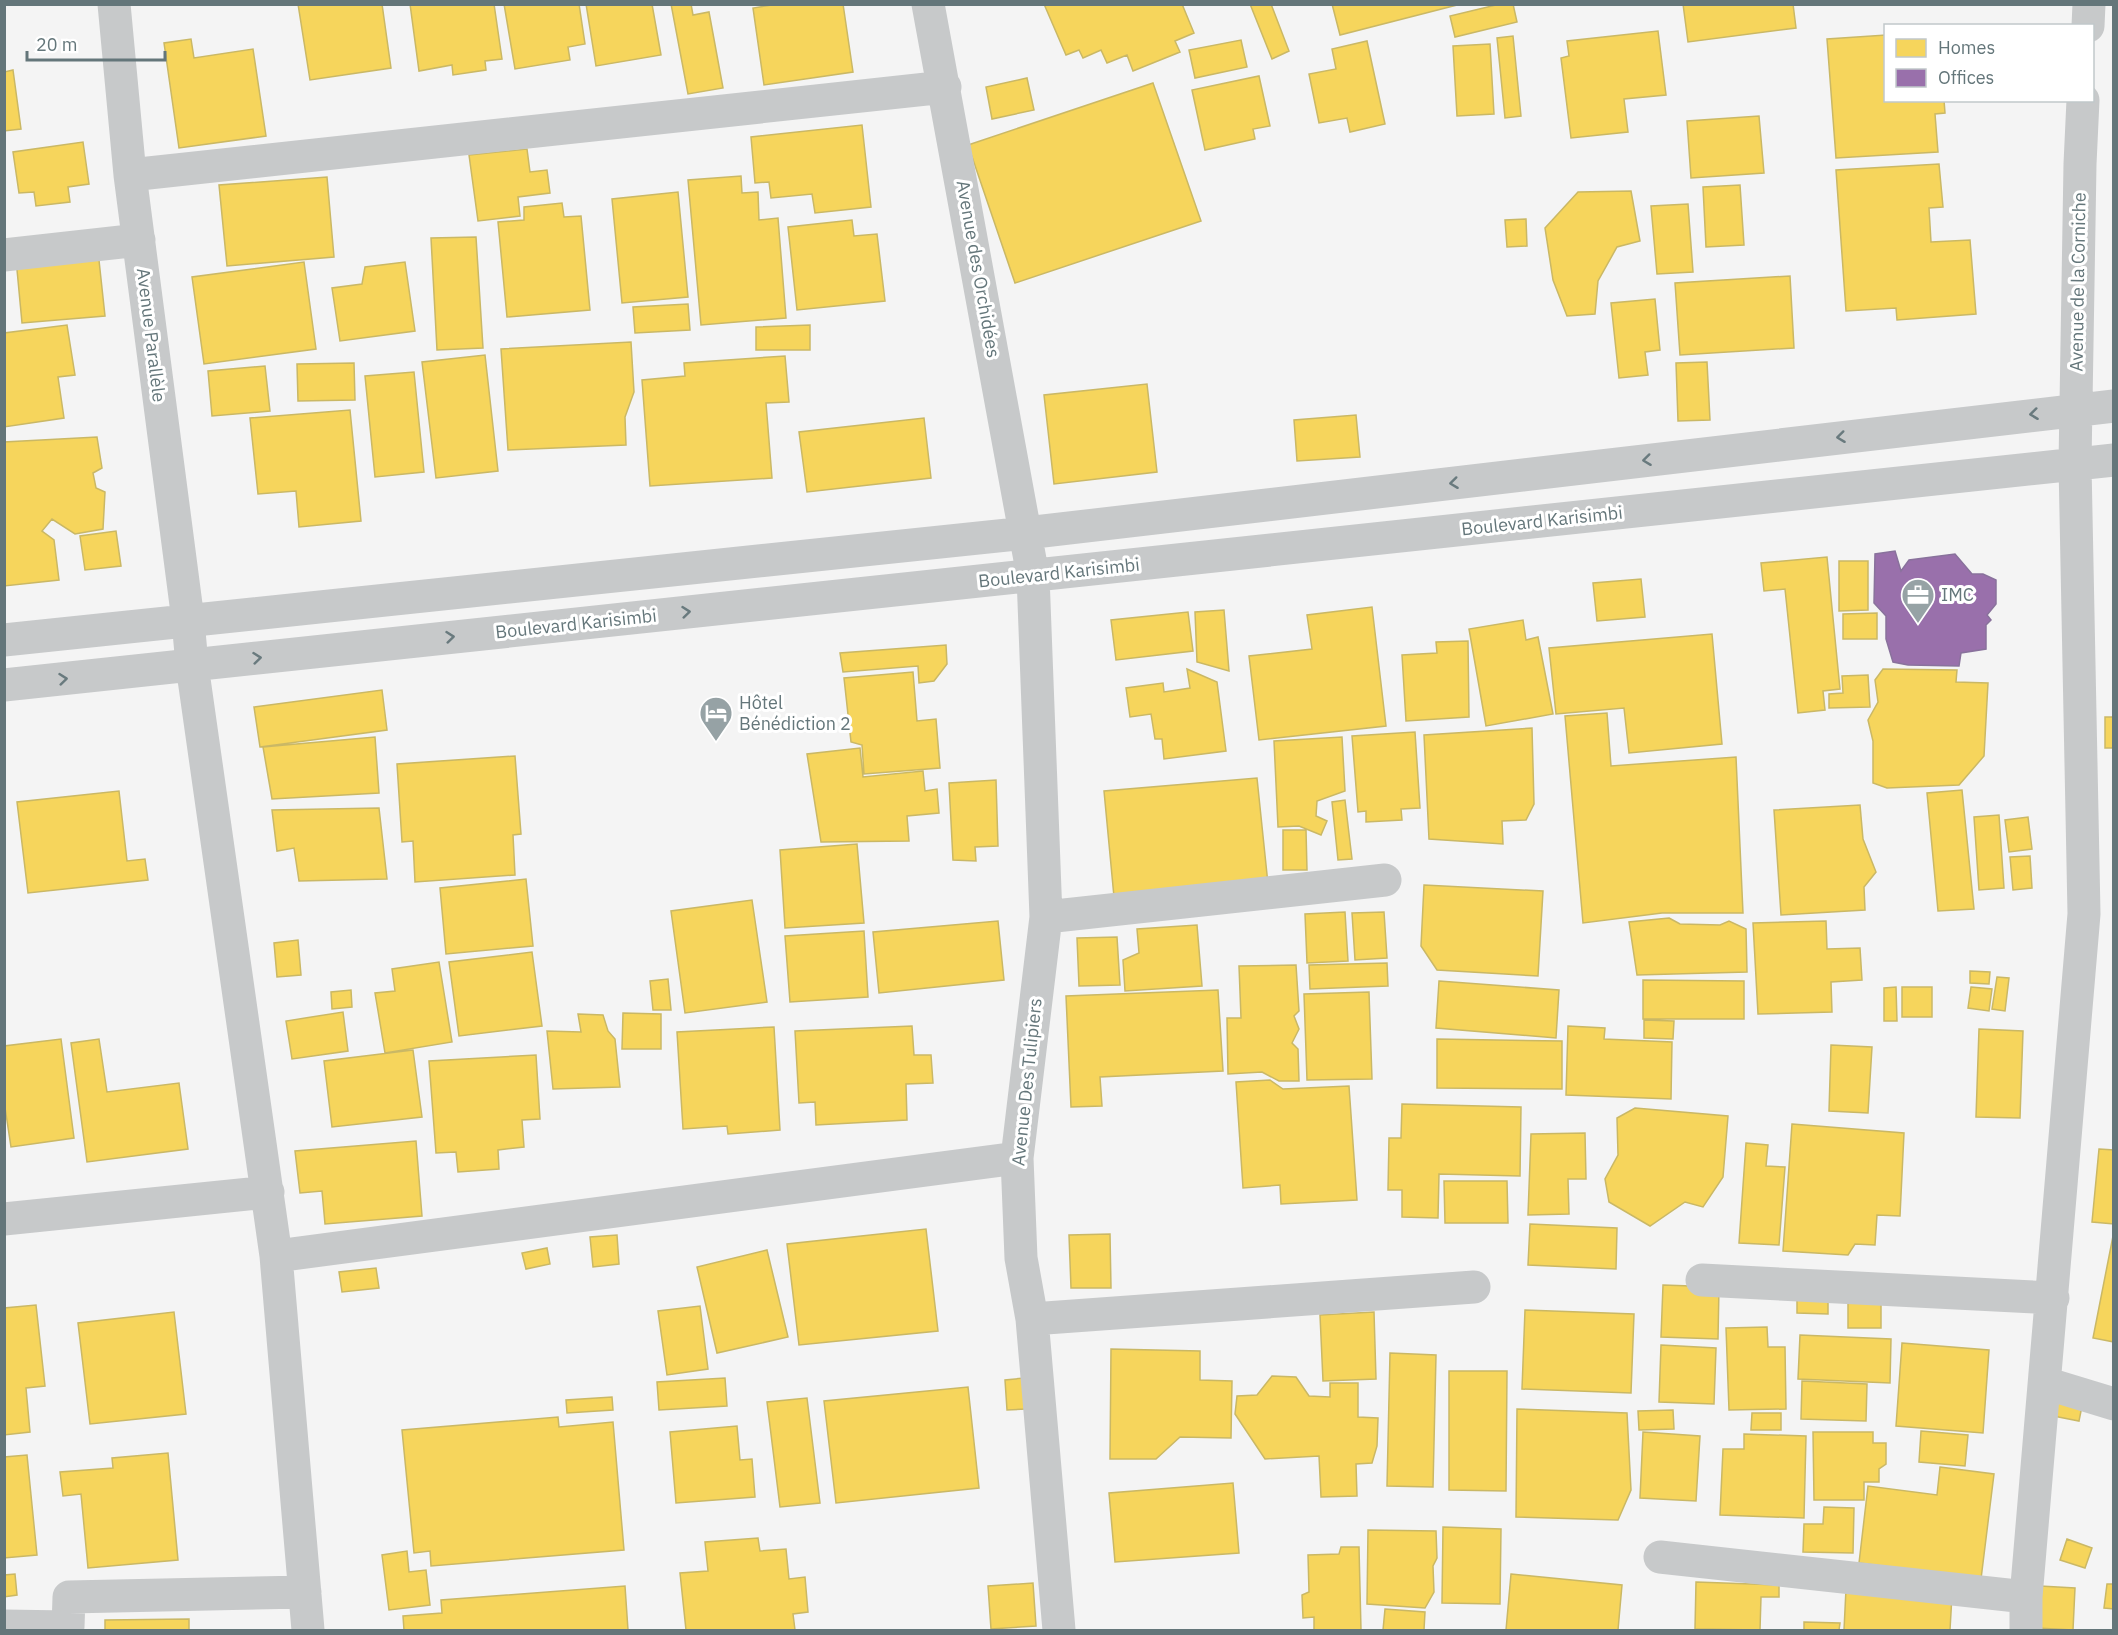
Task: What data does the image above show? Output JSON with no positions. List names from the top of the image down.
{
  "streets": {
    "street": [
      "Avenue des Orchidées",
      "Avenue de la Corniche",
      "Avenue Parallèle",
      "Boulevard Karisimbi",
      "Avenue Des Tulipiers"
    ]
  },
  "crossings": [
    ["Avenue des Orchidées", "Avenue Des Tulipiers"],
    ["Avenue de la Corniche", "Boulevard Karisimbi"],
    ["Avenue Parallèle", "Boulevard Karisimbi"],
    ["Boulevard Karisimbi", "Avenue Des Tulipiers"]
  ],
  "places": {
    "office": ["IMC"],
    "hotel": ["Hôtel Bénédiction 2"]
  },
  "legend": ["Homes", "Offices"],
  "scale_bar": "20 m"
}
